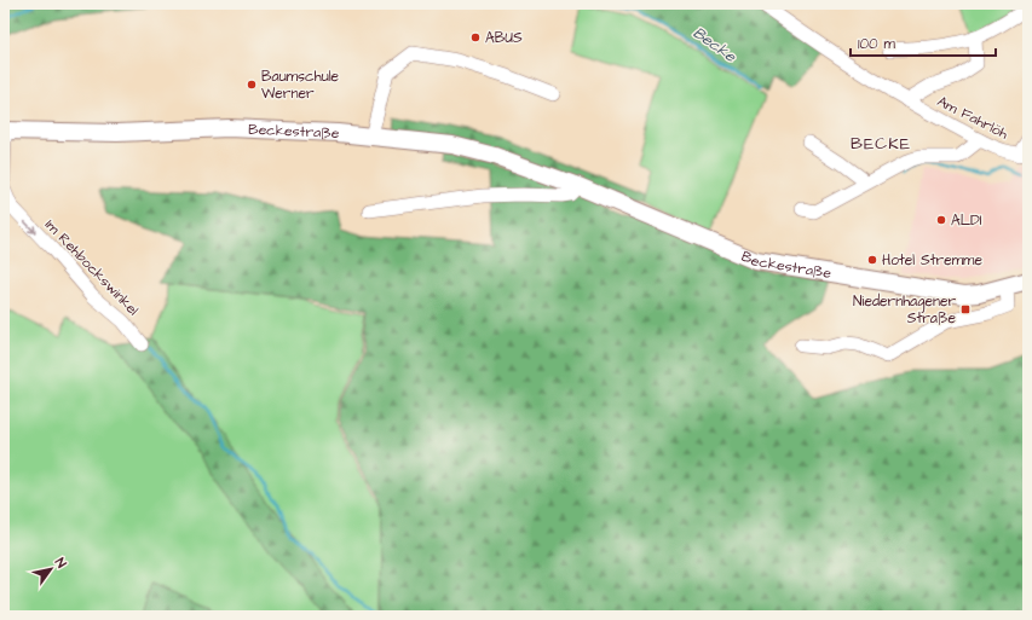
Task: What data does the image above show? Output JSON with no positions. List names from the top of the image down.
{
  "streets": {
    "main road": ["Beckestraße"],
    "street": ["Am Fahrlöh", "Im Rehbockswinkel"]
  },
  "one_way": ["Im Rehbockswinkel"],
  "districts": ["BECKE"],
  "water": ["Becke"],
  "places": {
    "other": [
      "ABUS",
      "Baumschule Werner",
      "ALDI",
      "Hotel Stremme"
    ],
    "transit": ["Niedernhagener Straße"]
  },
  "scale_bar": "100 m",
  "north": "top right"
}
